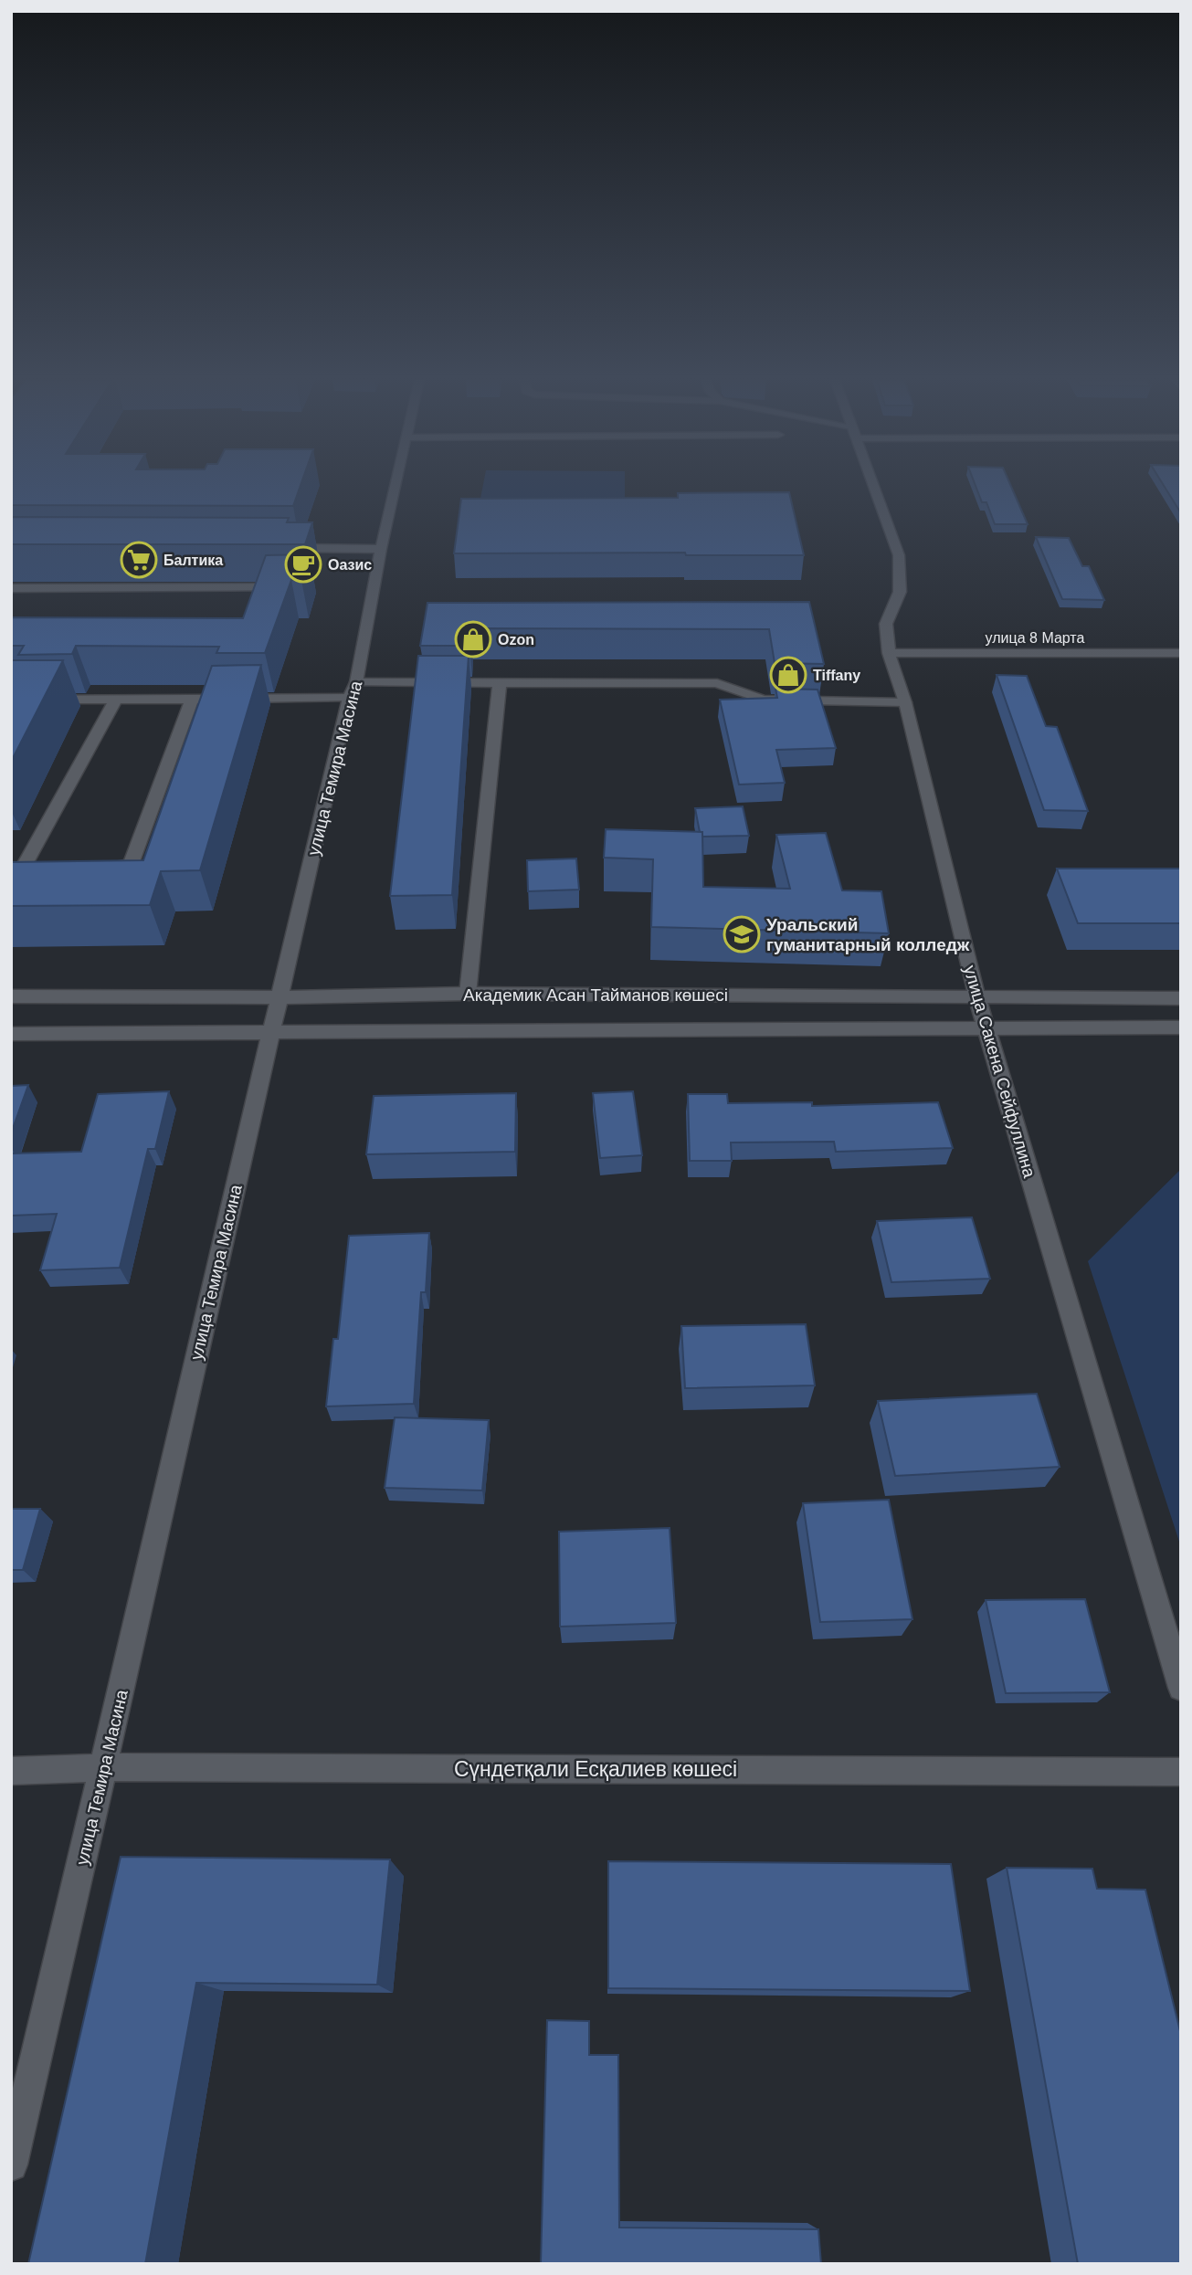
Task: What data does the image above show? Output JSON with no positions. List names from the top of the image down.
{
  "streets": {
    "street": [
      "улица 8 Марта",
      "улица Темира Масина",
      "Академик Асан Тайманов көшесі",
      "улица Сакена Сейфуллина",
      "Сүндетқали Есқалиев көшесі"
    ]
  },
  "crossings": [
    ["улица 8 Марта", "улица Сакена Сейфуллина"],
    ["улица Темира Масина", "Академик Асан Тайманов көшесі"],
    ["улица Темира Масина", "Сүндетқали Есқалиев көшесі"],
    ["Академик Асан Тайманов көшесі", "улица Сакена Сейфуллина"]
  ],
  "places": {
    "supermarket": ["Балтика"],
    "cafe": ["Оазис"],
    "shop": ["Ozon", "Tiffany"],
    "school or university": ["Уральский гуманитарный колледж"]
  }
}
